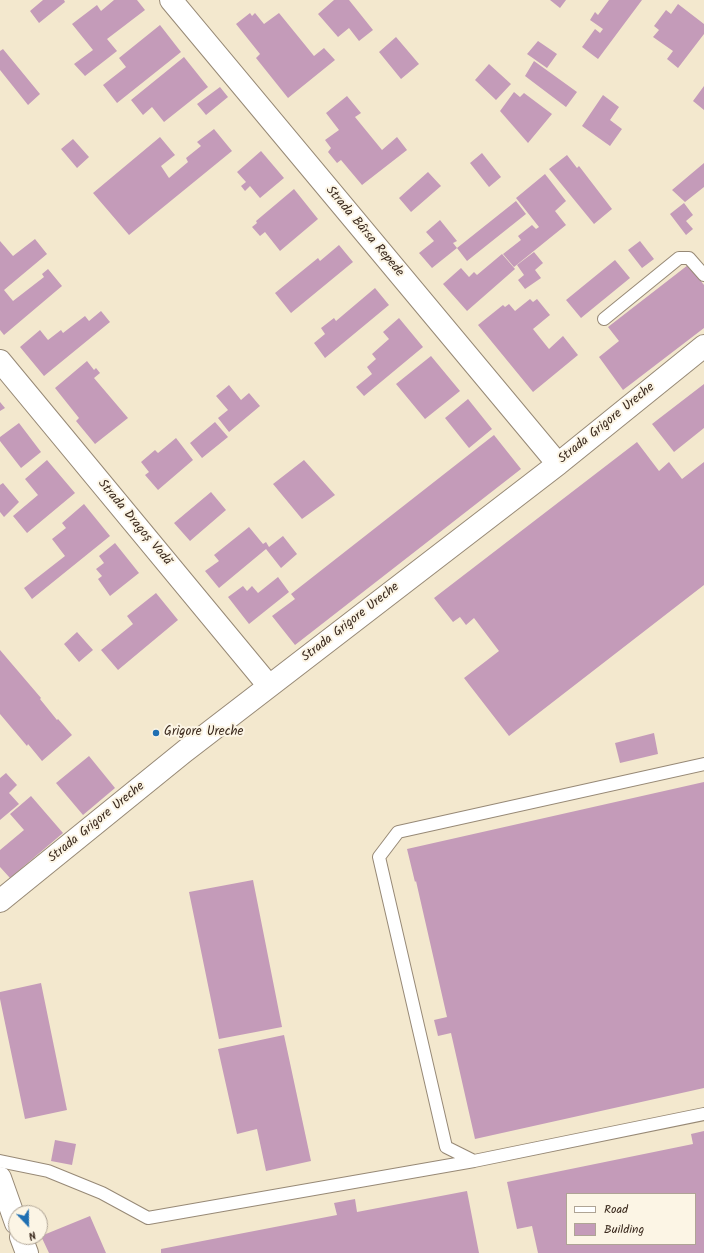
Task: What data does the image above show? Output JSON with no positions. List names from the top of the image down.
{
  "streets": {
    "street": ["Strada Bârsa Repede", "Strada Grigore Ureche", "Strada Dragoș Vodă"]
  },
  "crossings": [
    ["Strada Bârsa Repede", "Strada Grigore Ureche"],
    ["Strada Grigore Ureche", "Strada Dragoș Vodă"]
  ],
  "places": ["Grigore Ureche"],
  "legend": ["Road", "Building"],
  "north": "bottom"
}
